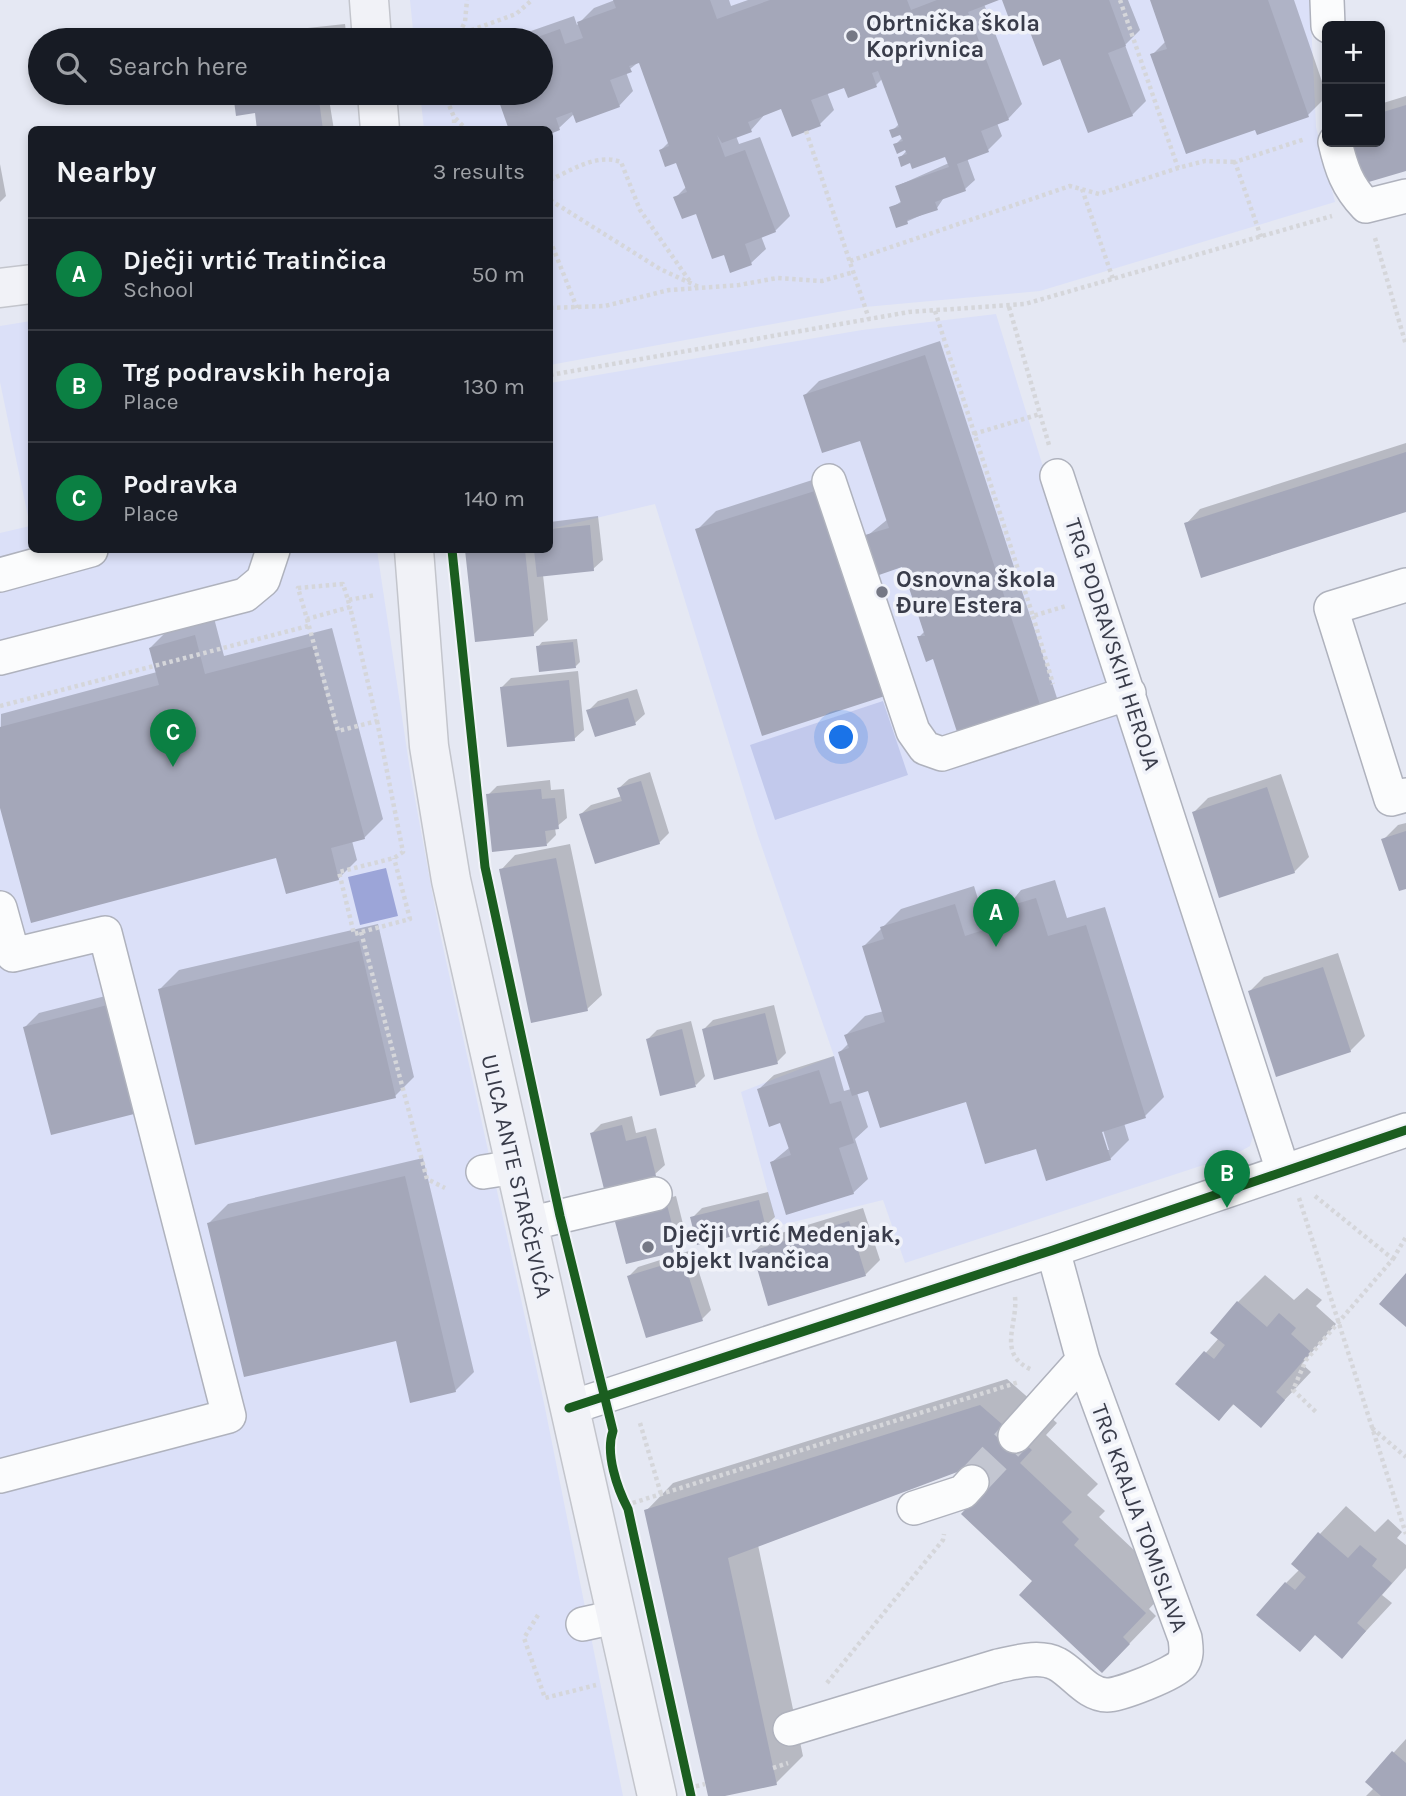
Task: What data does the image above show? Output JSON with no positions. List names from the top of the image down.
{
  "streets": {
    "main road": ["ULICA ANTE STARČEVIĆA"],
    "street": ["TRG PODRAVSKIH HEROJA", "TRG KRALJA TOMISLAVA"]
  },
  "places": ["Obrtnička škola Koprivnica", "Osnovna škola Đure Estera", "Dječji vrtić Medenjak, objekt Ivančica"],
  "page": {
    "map_buttons": ["+", "−"],
    "search": "Search here",
    "heading": ["Nearby", "3 results"],
    "list": [
      {
        "mark": "A",
        "name": "Dječji vrtić Tratinčica",
        "note": "School",
        "value": "50 m"
      },
      {
        "mark": "B",
        "name": "Trg podravskih heroja",
        "note": "Place",
        "value": "130 m"
      },
      {
        "mark": "C",
        "name": "Podravka",
        "note": "Place",
        "value": "140 m"
      }
    ],
    "pins": ["C", "A", "B"]
  }
}
